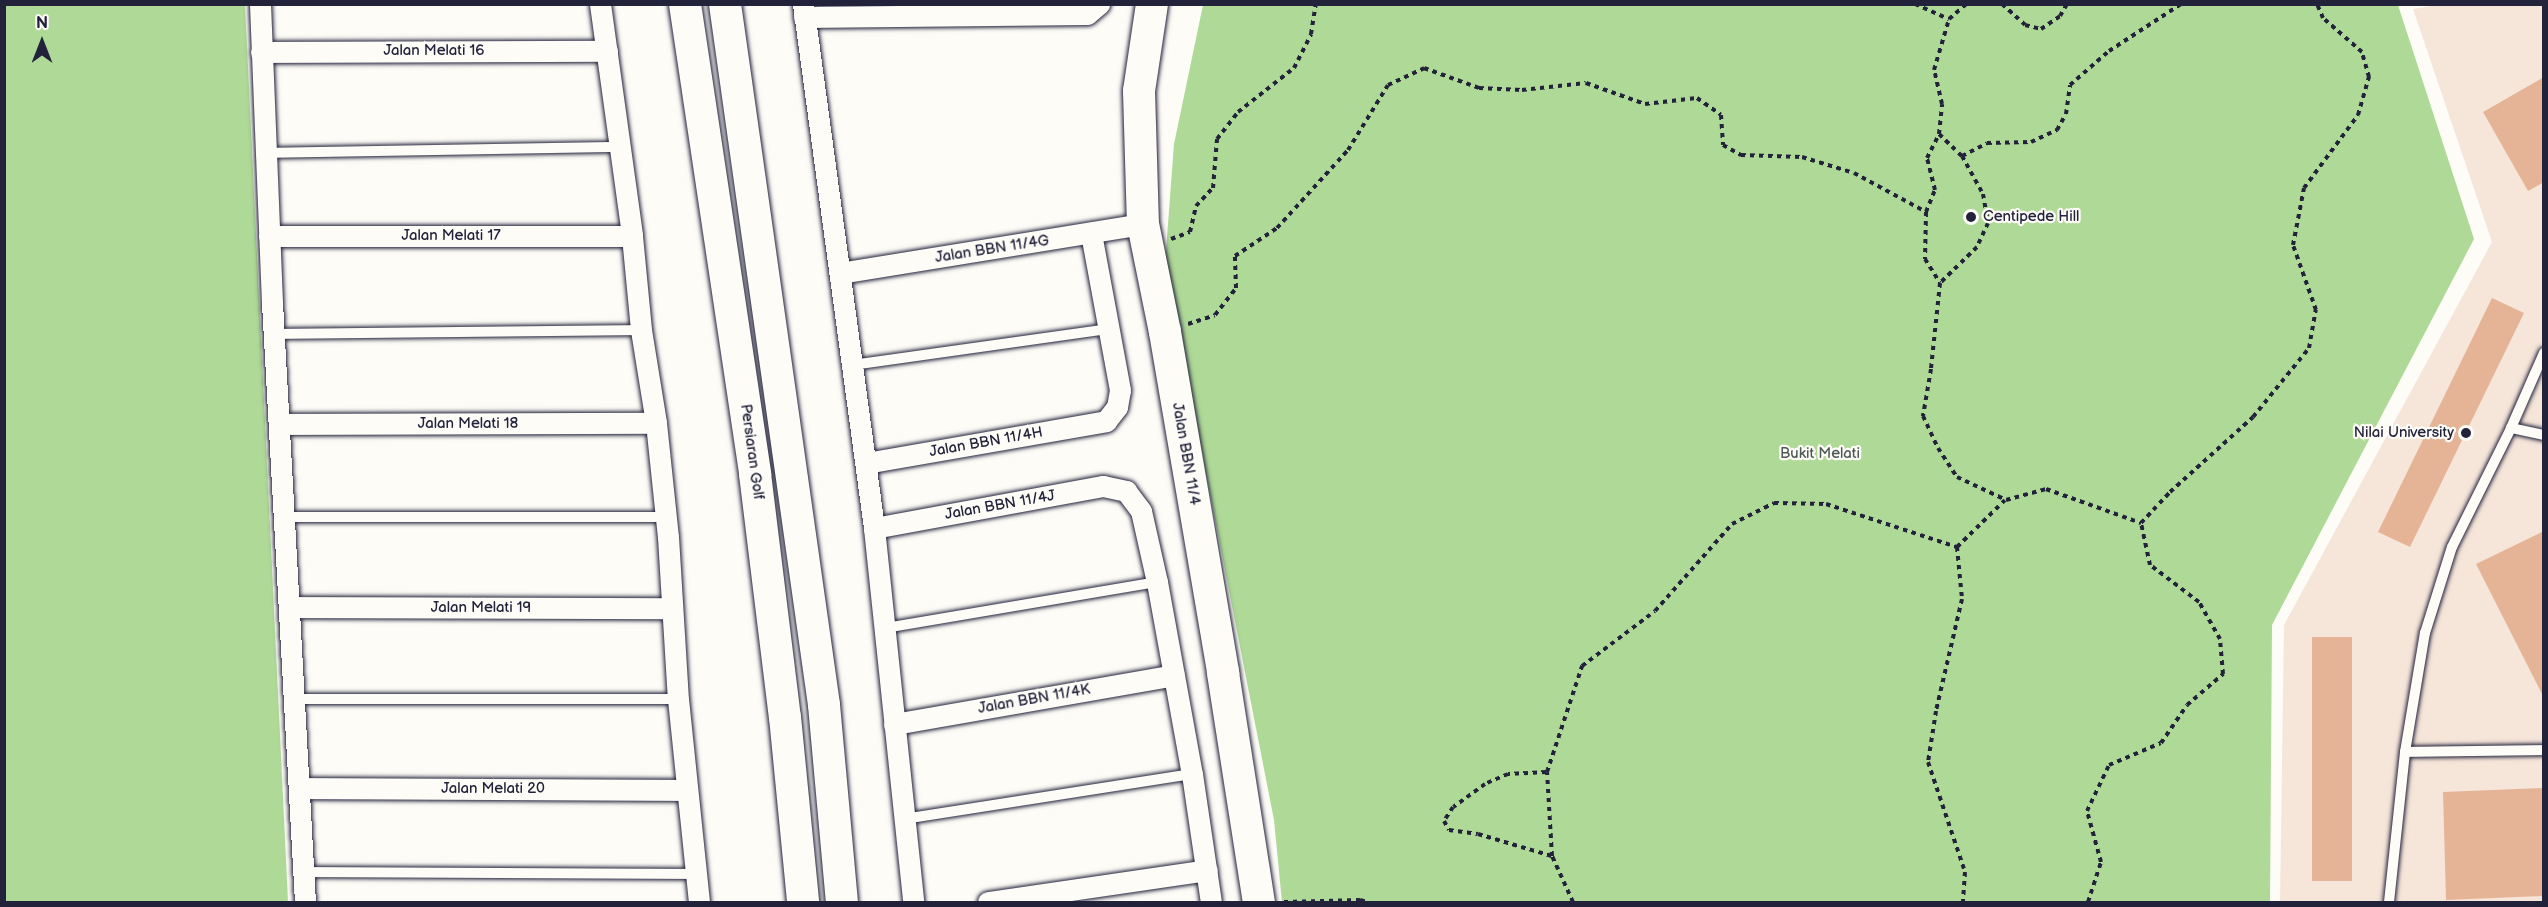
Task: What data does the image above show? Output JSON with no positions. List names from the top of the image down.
{
  "streets": {
    "street": [
      "Jalan Melati 16",
      "Jalan Melati 17",
      "Jalan BBN 11/4G",
      "Jalan Melati 18",
      "Jalan BBN 11/4H",
      "Persiaran Golf",
      "Jalan BBN 11/4",
      "Jalan BBN 11/4J",
      "Jalan Melati 19",
      "Jalan BBN 11/4K",
      "Jalan Melati 20"
    ]
  },
  "crossings": [
    ["Jalan BBN 11/4G", "Jalan BBN 11/4"]
  ],
  "parks": ["Bukit Melati"],
  "places": ["Centipede Hill", "Nilai University"],
  "north": "top"
}
